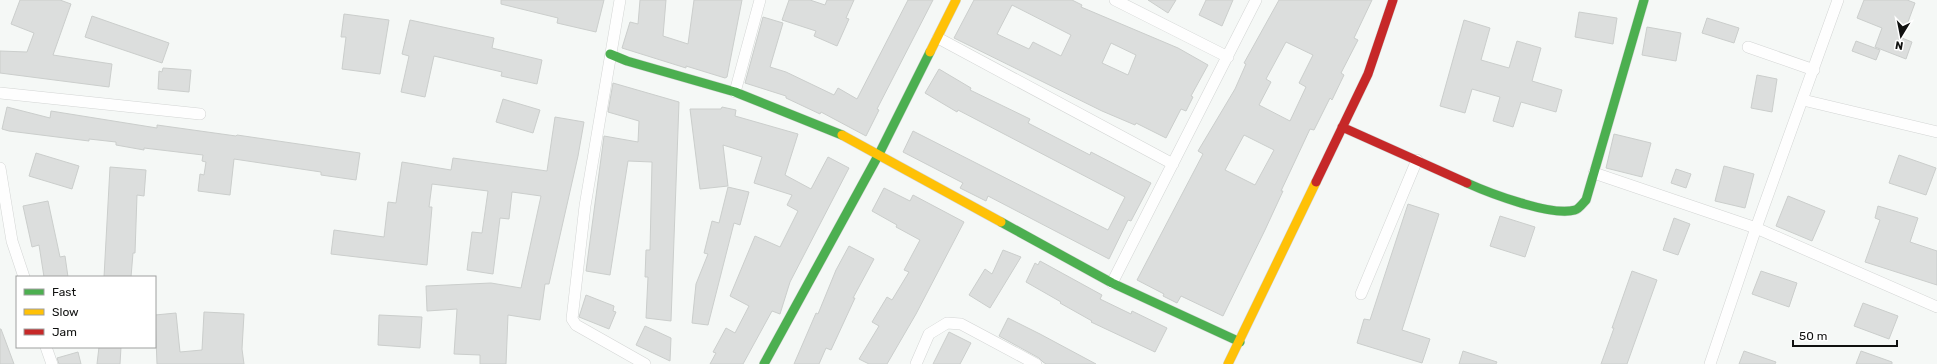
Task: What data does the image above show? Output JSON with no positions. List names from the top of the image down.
{
  "legend": ["Fast", "Slow", "Jam"],
  "scale_bar": "50 m",
  "north": "bottom"
}
